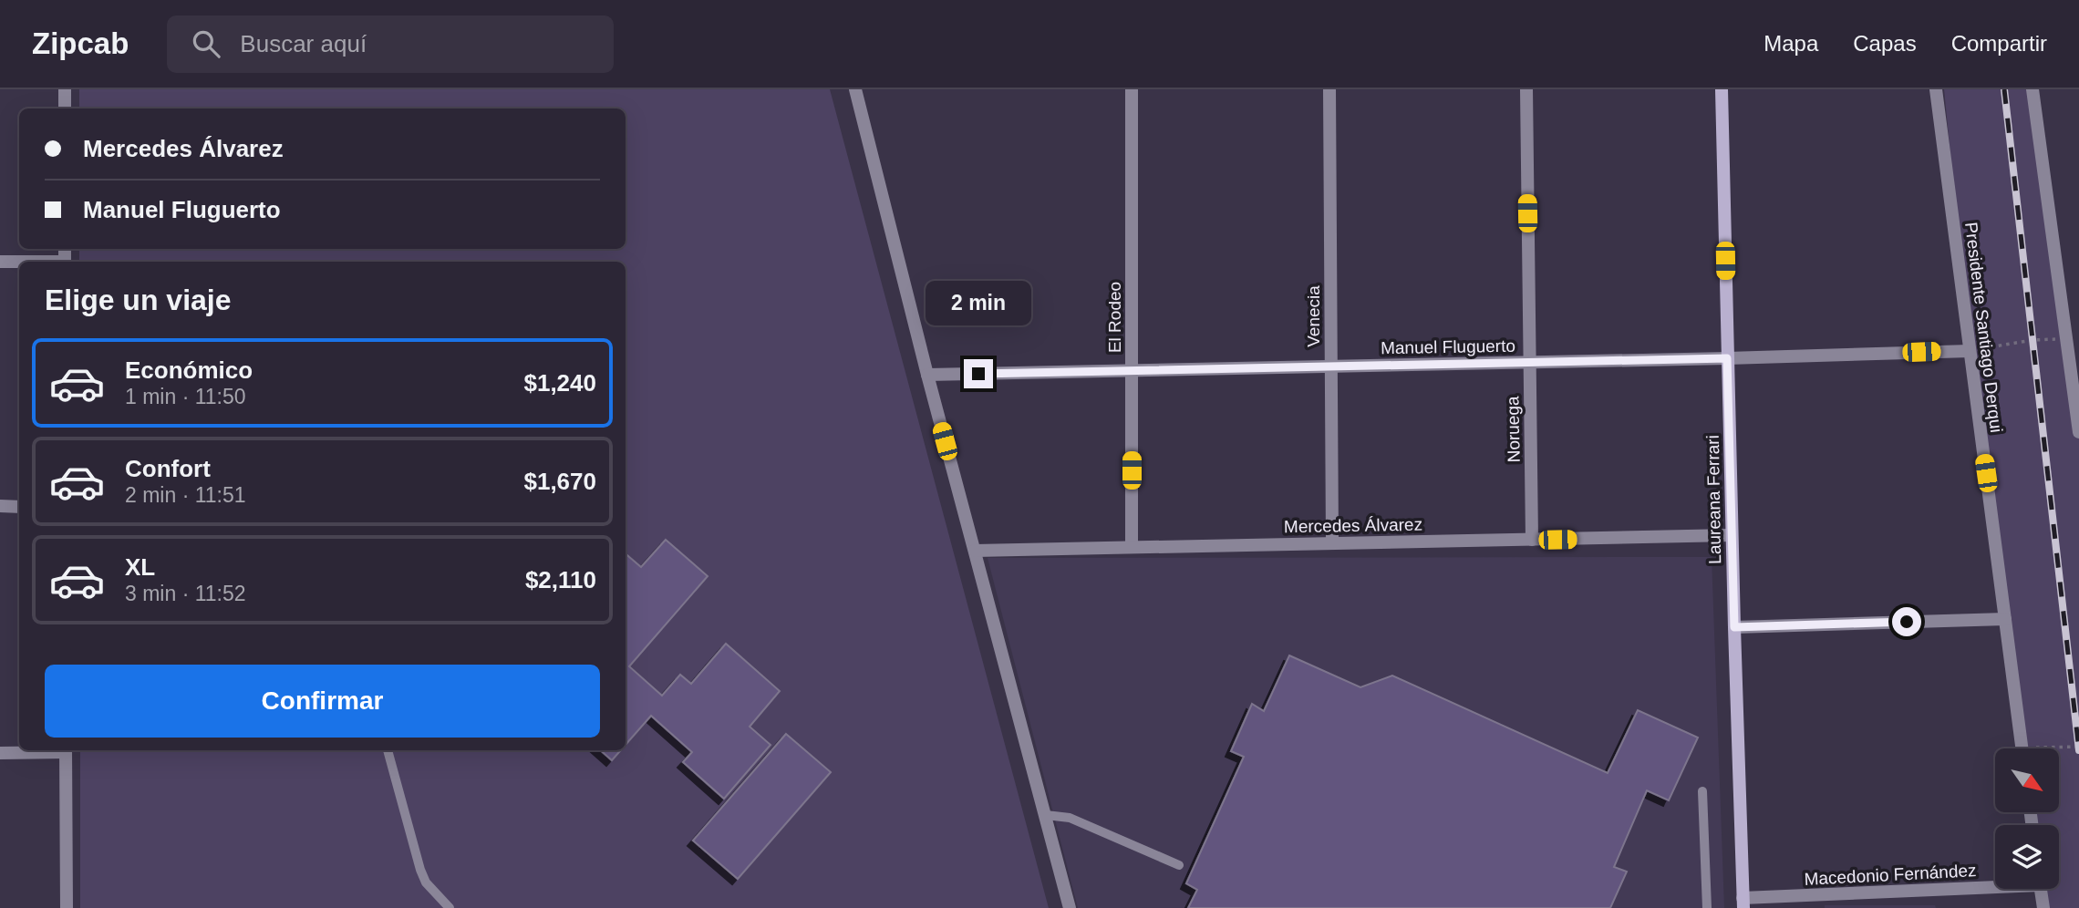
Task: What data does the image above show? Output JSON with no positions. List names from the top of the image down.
{
  "streets": {
    "street": [
      "Venecia",
      "El Rodeo",
      "Presidente Santiago Derqui",
      "Manuel Fluguerto",
      "Noruega",
      "Laureana Ferrari",
      "Mercedes Álvarez",
      "Macedonio Fernández"
    ]
  },
  "crossings": [
    ["Venecia", "Manuel Fluguerto"],
    ["Venecia", "Mercedes Álvarez"],
    ["El Rodeo", "Manuel Fluguerto"],
    ["El Rodeo", "Mercedes Álvarez"],
    ["Presidente Santiago Derqui", "Manuel Fluguerto"],
    ["Manuel Fluguerto", "Noruega"],
    ["Manuel Fluguerto", "Laureana Ferrari"],
    ["Noruega", "Mercedes Álvarez"],
    ["Laureana Ferrari", "Mercedes Álvarez"],
    ["Laureana Ferrari", "Macedonio Fernández"]
  ],
  "north": "bottom right",
  "page": {
    "header": "Zipcab",
    "search": "Buscar aquí",
    "nav": ["Mapa", "Capas", "Compartir"],
    "banner": ["Mercedes Álvarez", "Manuel Fluguerto"],
    "heading": "Elige un viaje",
    "bubble": "2 min",
    "list": [
      {
        "name": "Económico",
        "note": "1 min · 11:50",
        "value": "$1,240"
      },
      {
        "name": "Confort",
        "note": "2 min · 11:51",
        "value": "$1,670"
      },
      {
        "name": "XL",
        "note": "3 min · 11:52",
        "value": "$2,110"
      }
    ],
    "buttons": "Confirmar"
  }
}
